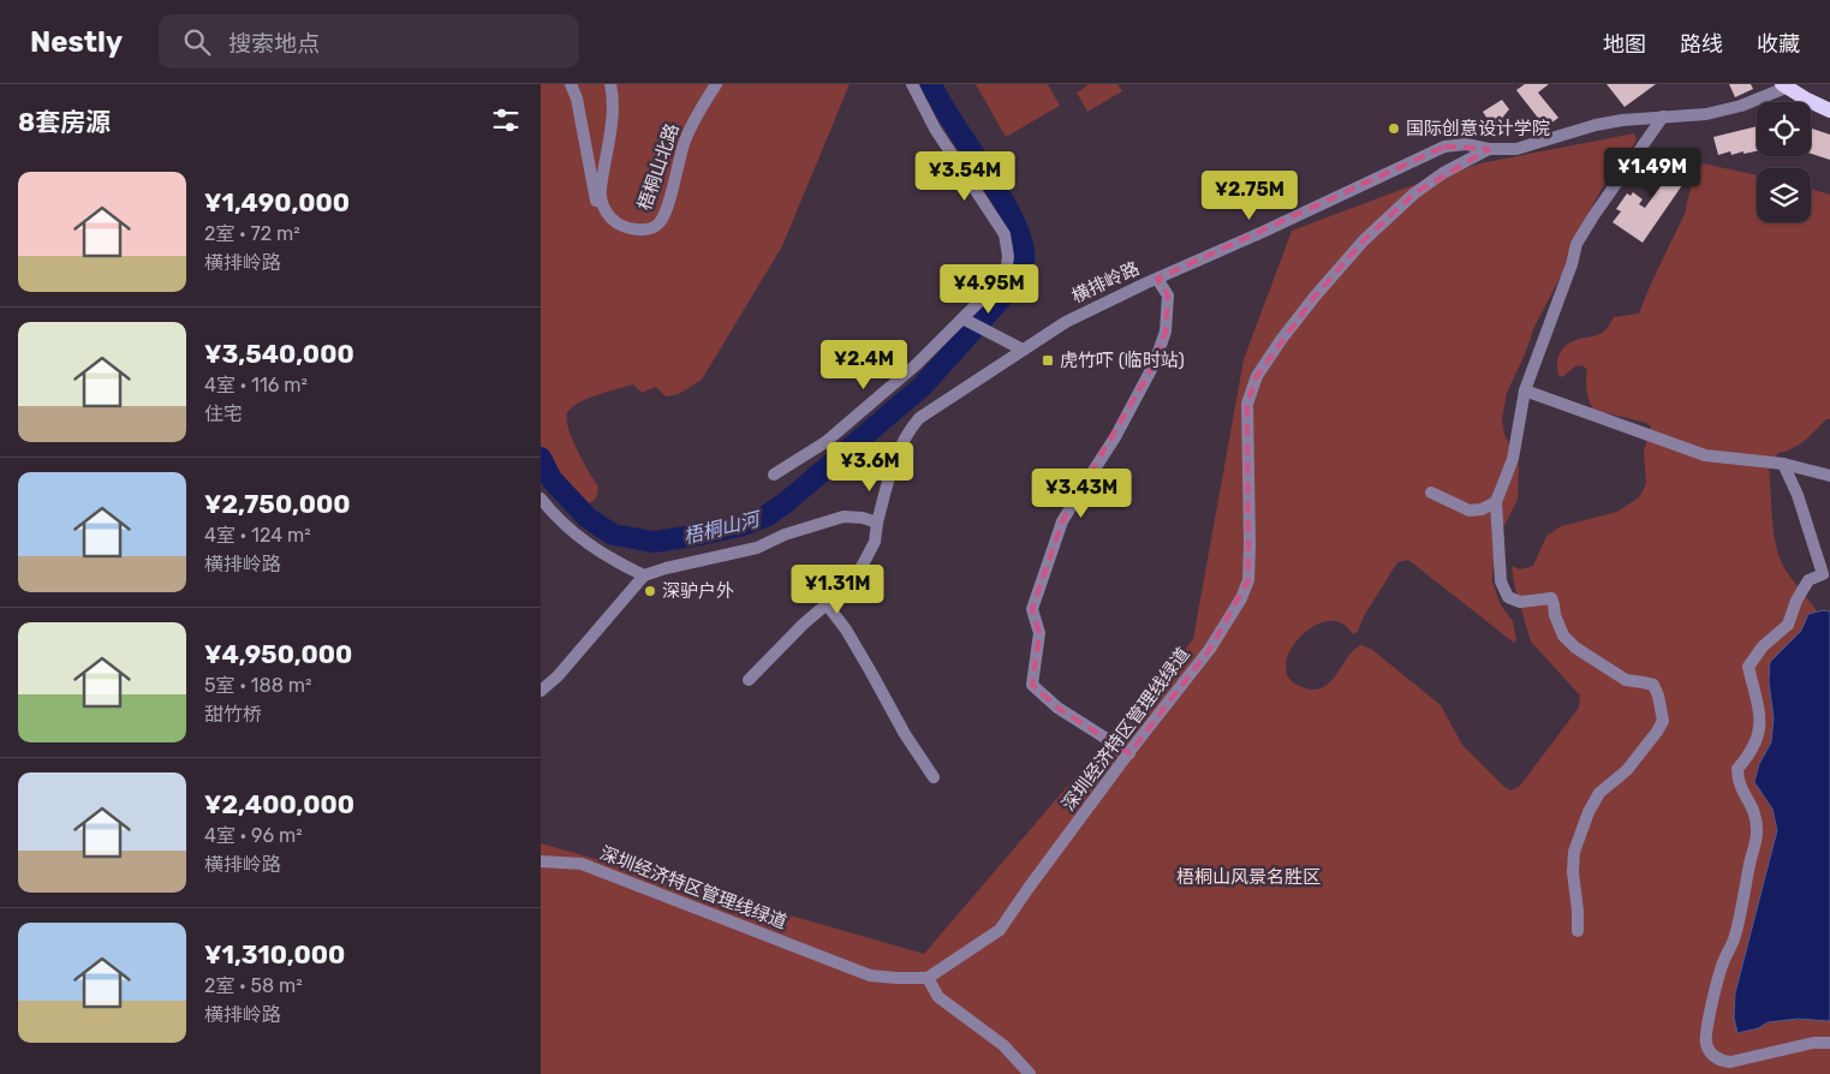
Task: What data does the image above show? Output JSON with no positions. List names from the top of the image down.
{
  "streets": {
    "street": ["梧桐山北路", "横排岭路", "深圳经济特区管理线绿道"]
  },
  "crossings": [
    ["横排岭路", "深圳经济特区管理线绿道"]
  ],
  "water": ["梧桐山河"],
  "parks": ["梧桐山风景名胜区"],
  "places": {
    "other": ["国际创意设计学院", "深驴户外"],
    "transit": ["虎竹吓 (临时站)"]
  },
  "page": {
    "header": "Nestly",
    "search": "搜索地点",
    "nav": ["地图", "路线", "收藏"],
    "heading": "8套房源",
    "price": [
      "¥1.49M",
      "¥3.54M",
      "¥2.75M",
      "¥4.95M",
      "¥2.4M",
      "¥3.6M",
      "¥3.43M",
      "¥1.31M"
    ],
    "list": [
      {
        "name": "¥1,490,000",
        "note": "2室 · 72 m² · 横排岭路"
      },
      {
        "name": "¥3,540,000",
        "note": "4室 · 116 m² · 住宅"
      },
      {
        "name": "¥2,750,000",
        "note": "4室 · 124 m² · 横排岭路"
      },
      {
        "name": "¥4,950,000",
        "note": "5室 · 188 m² · 甜竹桥"
      },
      {
        "name": "¥2,400,000",
        "note": "4室 · 96 m² · 横排岭路"
      },
      {
        "name": "¥1,310,000",
        "note": "2室 · 58 m² · 横排岭路"
      }
    ]
  }
}
